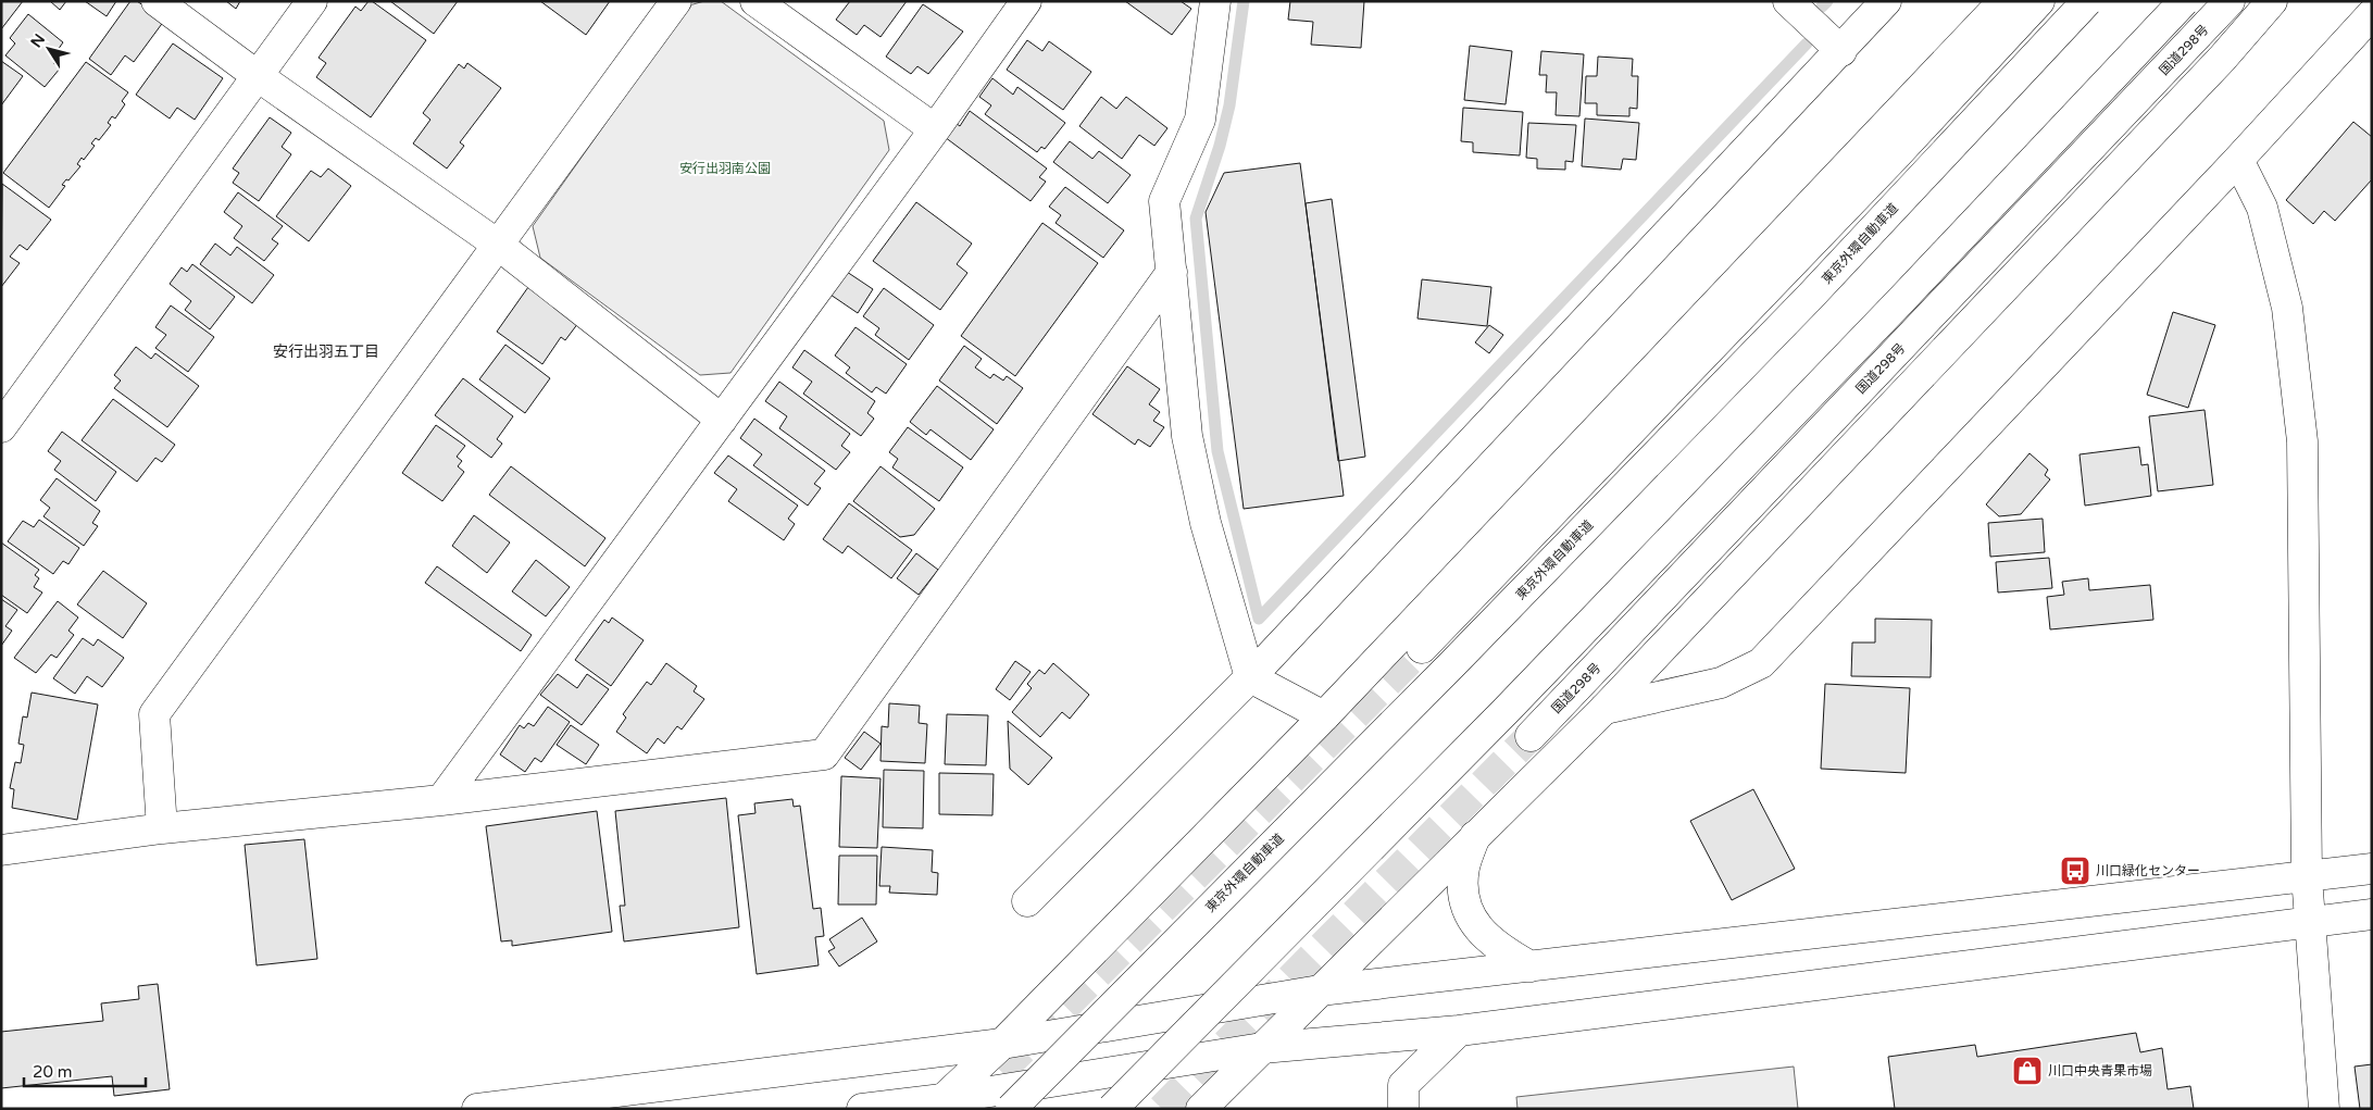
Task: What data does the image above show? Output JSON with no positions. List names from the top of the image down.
{
  "streets": {
    "main road": ["国道298号", "東京外環自動車道"]
  },
  "districts": ["安行出羽五丁目"],
  "parks": ["安行出羽南公園"],
  "places": {
    "bus stop": ["川口緑化センター"],
    "shop": ["川口中央青果市場"]
  },
  "scale_bar": "20 m",
  "north": "top left"
}
